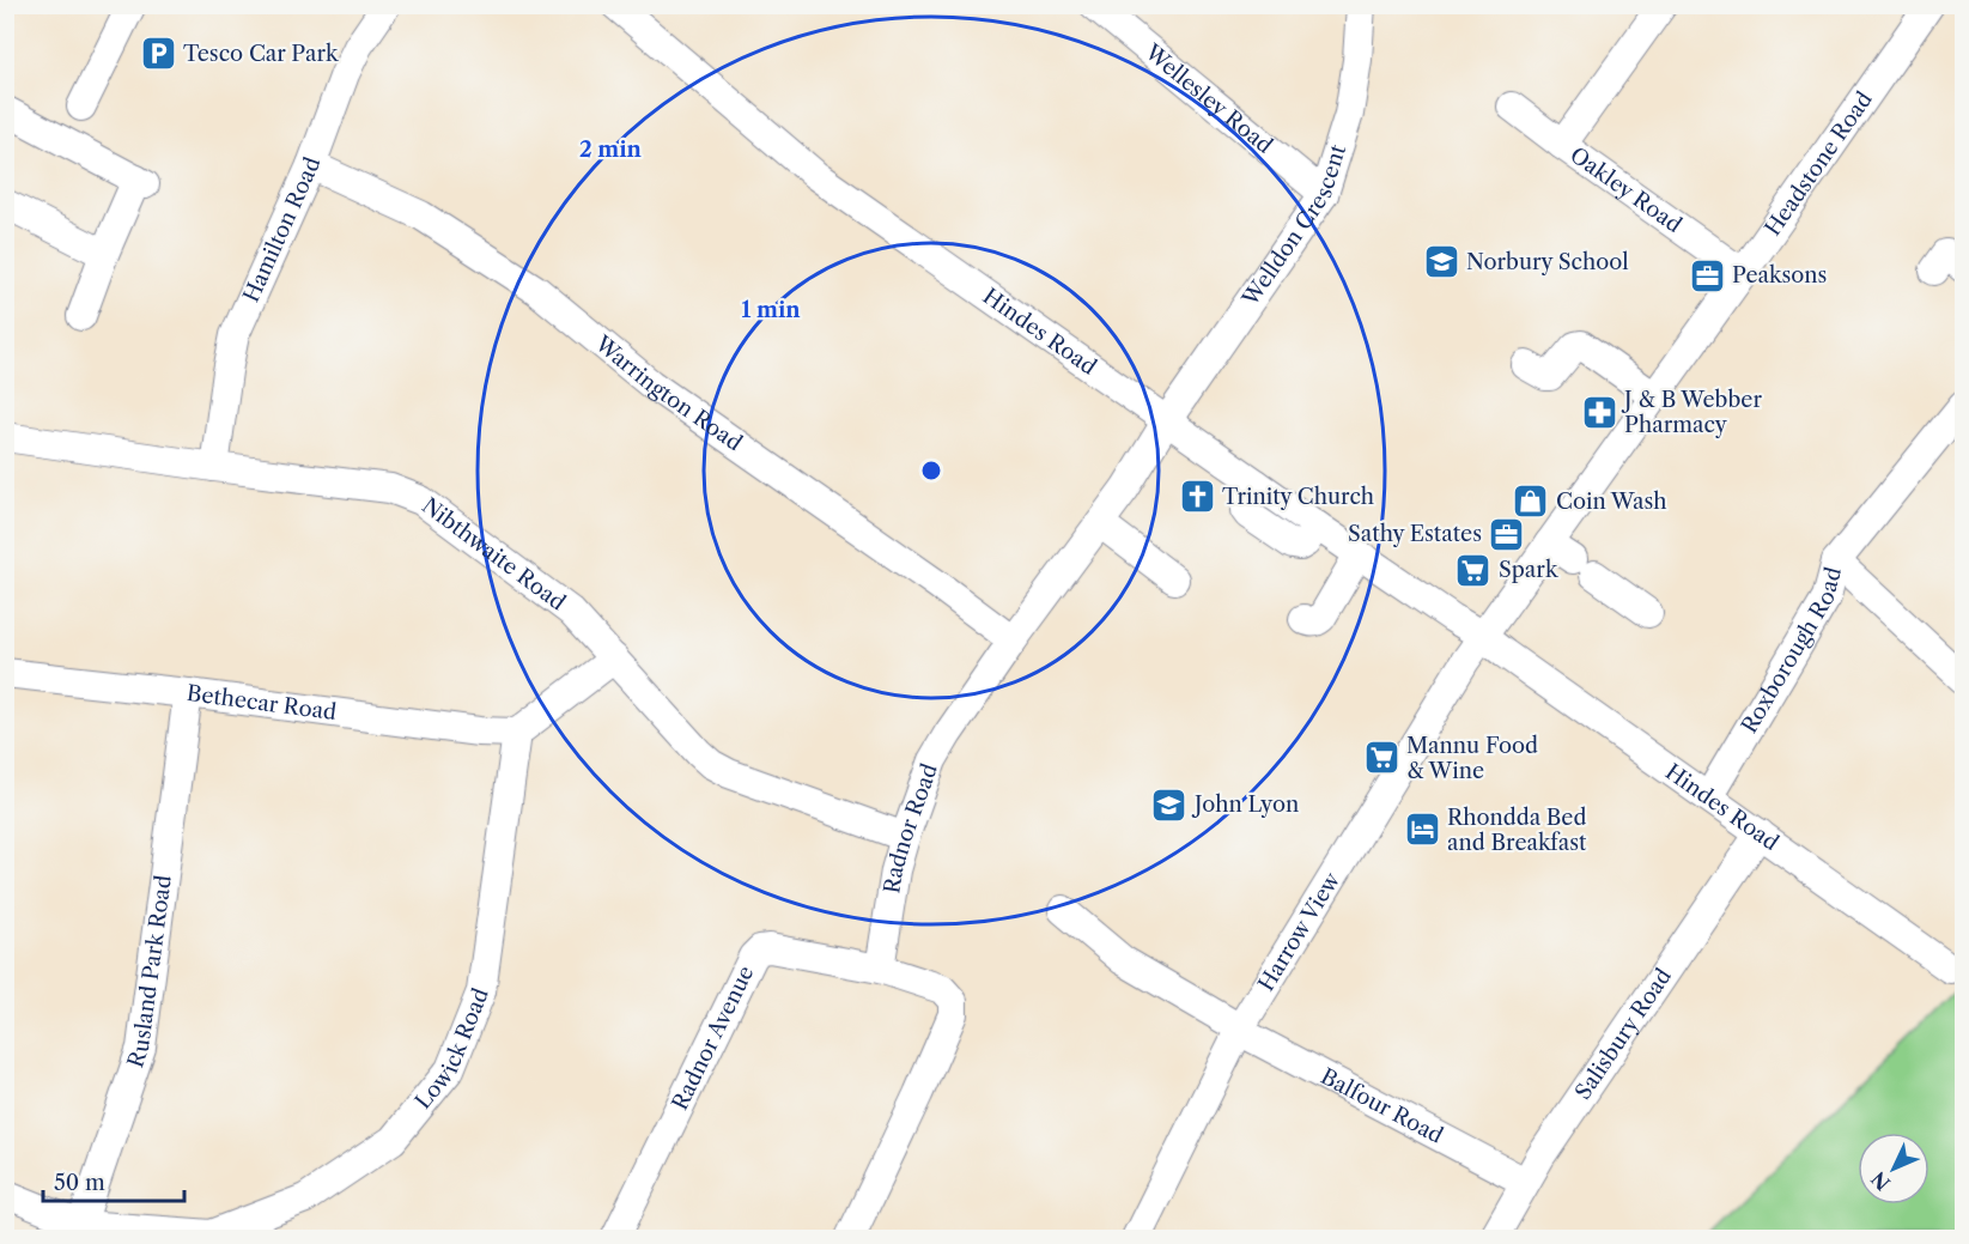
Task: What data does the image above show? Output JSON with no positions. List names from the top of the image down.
{
  "streets": {
    "street": [
      "Wellesley Road",
      "Headstone Road",
      "Oakley Road",
      "Welldon Crescent",
      "Hamilton Road",
      "Hindes Road",
      "Warrington Road",
      "Nibthwaite Road",
      "Roxborough Road",
      "Bethecar Road",
      "Radnor Road",
      "Harrow View",
      "Rusland Park Road",
      "Salisbury Road",
      "Radnor Avenue",
      "Lowick Road",
      "Balfour Road"
    ]
  },
  "crossings": [
    ["Wellesley Road", "Welldon Crescent"],
    ["Headstone Road", "Oakley Road"],
    ["Headstone Road", "Hindes Road"],
    ["Headstone Road", "Harrow View"],
    ["Welldon Crescent", "Hindes Road"],
    ["Welldon Crescent", "Radnor Road"],
    ["Hamilton Road", "Warrington Road"],
    ["Hamilton Road", "Nibthwaite Road"],
    ["Hindes Road", "Roxborough Road"],
    ["Hindes Road", "Radnor Road"],
    ["Hindes Road", "Harrow View"],
    ["Hindes Road", "Salisbury Road"],
    ["Warrington Road", "Radnor Road"],
    ["Nibthwaite Road", "Radnor Road"],
    ["Bethecar Road", "Rusland Park Road"],
    ["Bethecar Road", "Lowick Road"],
    ["Radnor Road", "Radnor Avenue"],
    ["Harrow View", "Balfour Road"],
    ["Rusland Park Road", "Lowick Road"],
    ["Salisbury Road", "Balfour Road"]
  ],
  "places": {
    "parking": ["Tesco Car Park"],
    "school or university": ["Norbury School", "John Lyon"],
    "office": ["Peaksons", "Sathy Estates"],
    "pharmacy": ["J & B Webber Pharmacy"],
    "church": ["Trinity Church"],
    "shop": ["Coin Wash"],
    "supermarket": ["Spark", "Mannu Food & Wine"],
    "hotel": ["Rhondda Bed and Breakfast"]
  },
  "scale_bar": "50 m",
  "north": "bottom left",
  "rings": ["2 min", "1 min"]
}
